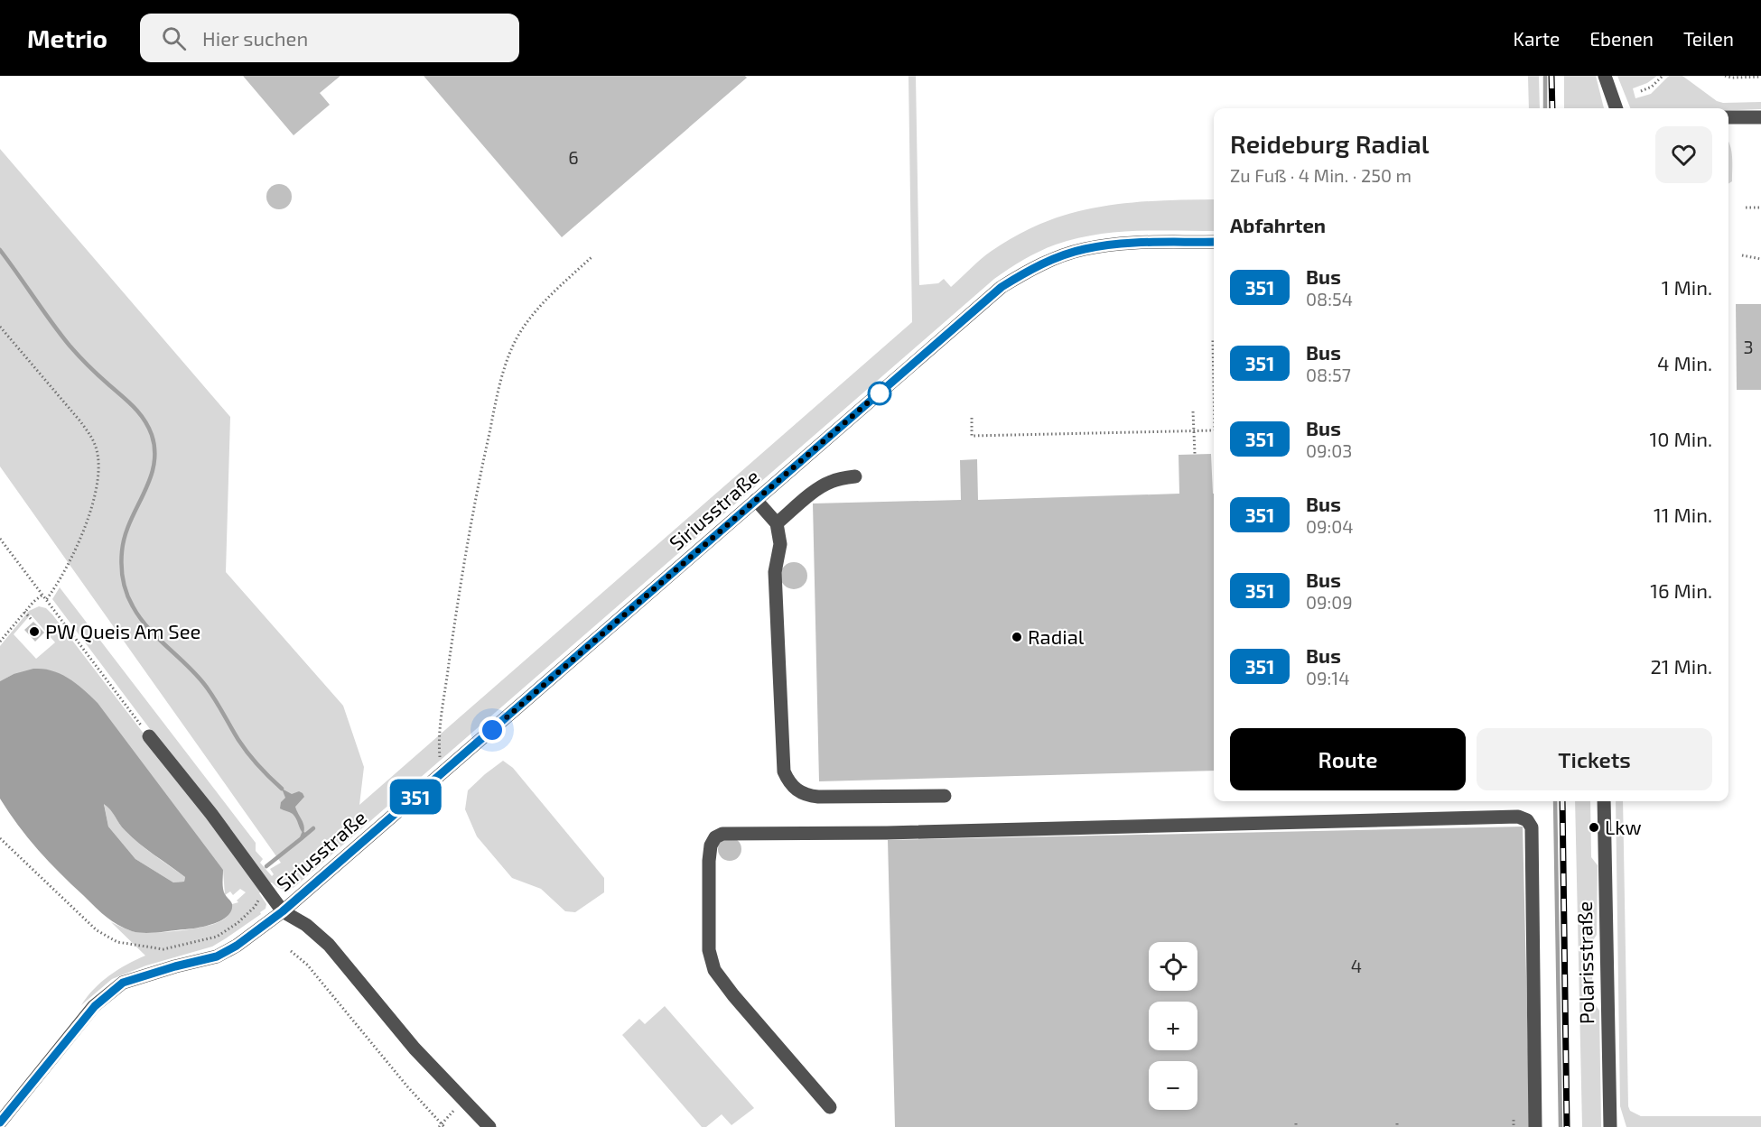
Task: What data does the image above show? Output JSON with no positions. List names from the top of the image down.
{
  "streets": {
    "street": ["Siriusstraße", "Polarisstraße"]
  },
  "places": ["PW Queis Am See", "Radial", "Lkw"],
  "lines": ["bus line 351"],
  "house_numbers": ["6", "3", "4"],
  "page": {
    "header": "Metrio",
    "search": "Hier suchen",
    "nav": ["Karte", "Ebenen", "Teilen"],
    "on_map": "351",
    "heading": [
      ["Reideburg Radial", "Zu Fuß · 4 Min. · 250 m"],
      "Abfahrten"
    ],
    "list": [
      {
        "mark": "351",
        "name": "Bus",
        "note": "08:54",
        "value": "1 Min."
      },
      {
        "mark": "351",
        "name": "Bus",
        "note": "08:57",
        "value": "4 Min."
      },
      {
        "mark": "351",
        "name": "Bus",
        "note": "09:03",
        "value": "10 Min."
      },
      {
        "mark": "351",
        "name": "Bus",
        "note": "09:04",
        "value": "11 Min."
      },
      {
        "mark": "351",
        "name": "Bus",
        "note": "09:09",
        "value": "16 Min."
      },
      {
        "mark": "351",
        "name": "Bus",
        "note": "09:14",
        "value": "21 Min."
      }
    ],
    "buttons": ["Route", "Tickets"],
    "map_buttons": ["+", "−"]
  }
}
